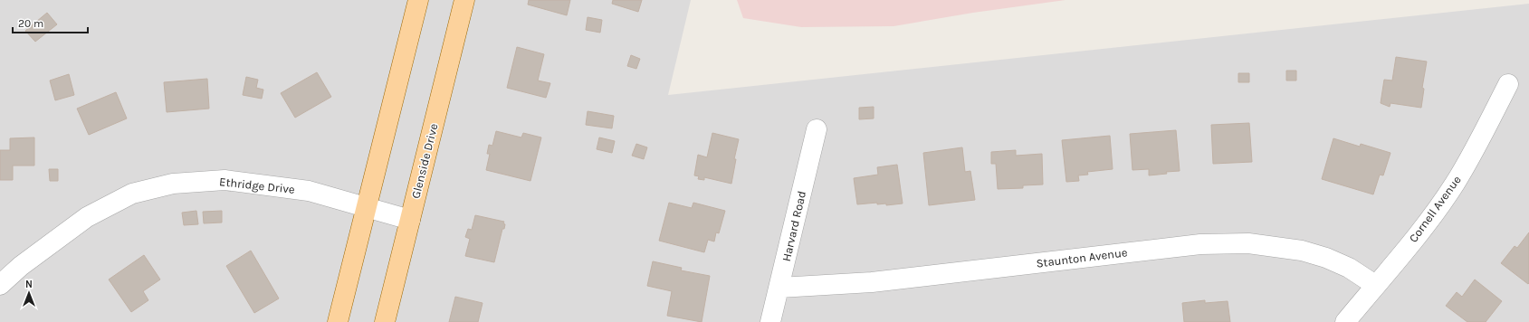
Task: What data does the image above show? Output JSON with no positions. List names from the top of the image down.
{
  "streets": {
    "main road": ["Glenside Drive"],
    "street": [
      "Ethridge Drive",
      "Cornell Avenue",
      "Harvard Road",
      "Staunton Avenue"
    ]
  },
  "crossings": [
    ["Glenside Drive", "Ethridge Drive"],
    ["Cornell Avenue", "Staunton Avenue"],
    ["Harvard Road", "Staunton Avenue"]
  ],
  "scale_bar": "20 m",
  "north": "top"
}
